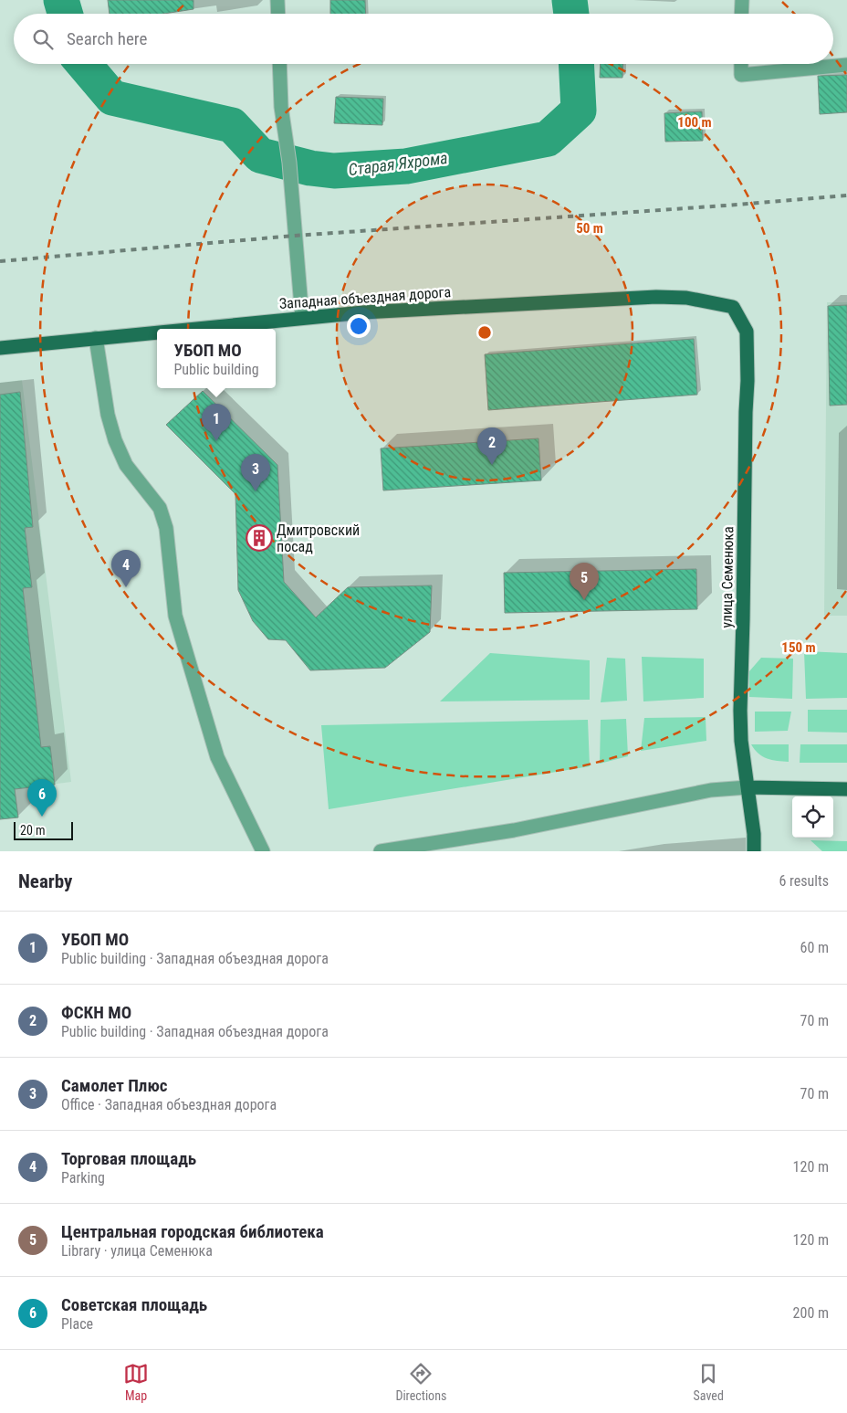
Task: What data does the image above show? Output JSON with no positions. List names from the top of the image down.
{
  "streets": {
    "main road": ["Западная объездная дорога", "улица Семенюка"]
  },
  "crossings": [
    ["Западная объездная дорога", "улица Семенюка"]
  ],
  "water": ["Старая Яхрома"],
  "places": {
    "building": ["Дмитровский посад"]
  },
  "scale_bar": "20 m",
  "page": {
    "search": "Search here",
    "popup": ["УБОП МО", "Public building"],
    "pins": [
      "1",
      "2",
      "3",
      "4",
      "5",
      "6"
    ],
    "scale": "20 m",
    "heading": ["Nearby", "6 results"],
    "list": [
      {
        "mark": "1",
        "name": "УБОП МО",
        "note": "Public building · Западная объездная дорога",
        "value": "60 m"
      },
      {
        "mark": "2",
        "name": "ФСКН МО",
        "note": "Public building · Западная объездная дорога",
        "value": "70 m"
      },
      {
        "mark": "3",
        "name": "Самолет Плюс",
        "note": "Office · Западная объездная дорога",
        "value": "70 m"
      },
      {
        "mark": "4",
        "name": "Торговая площадь",
        "note": "Parking",
        "value": "120 m"
      },
      {
        "mark": "5",
        "name": "Центральная городская библиотека",
        "note": "Library · улица Семенюка",
        "value": "120 m"
      },
      {
        "mark": "6",
        "name": "Советская площадь",
        "note": "Place",
        "value": "200 m"
      }
    ],
    "nav": ["Map", "Directions", "Saved"]
  },
  "rings": ["100 m", "50 m", "150 m"]
}
